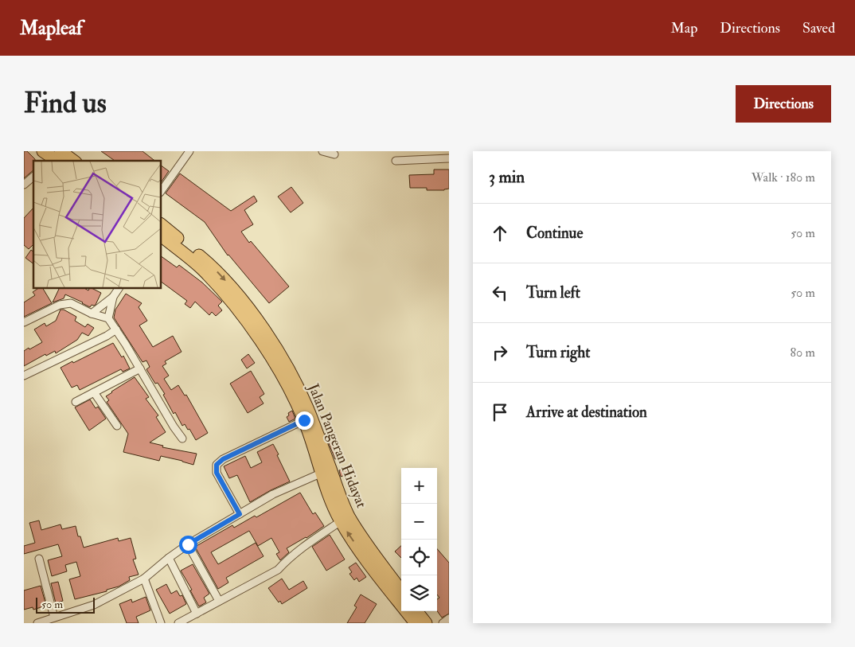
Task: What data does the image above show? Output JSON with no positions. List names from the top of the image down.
{
  "streets": {
    "highway": ["Jalan Pangeran Hidayat"]
  },
  "scale_bar": "50 m",
  "page": {
    "header": "Mapleaf",
    "nav": ["Map", "Directions", "Saved"],
    "buttons": "Directions",
    "title": "Find us",
    "heading": ["3 min", "Walk · 180 m"],
    "list": [
      ["Continue", "50 m"],
      ["Turn left", "50 m"],
      ["Turn right", "80 m"],
      "Arrive at destination"
    ],
    "map_buttons": ["+", "−"],
    "scale": "50 m"
  }
}
